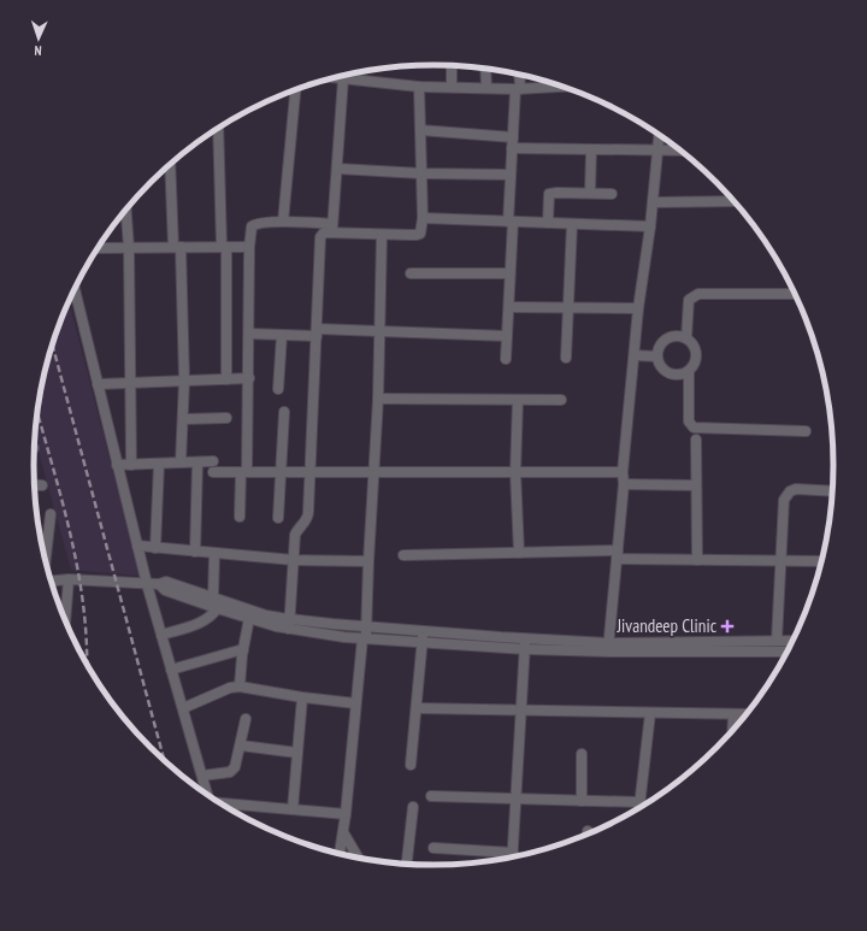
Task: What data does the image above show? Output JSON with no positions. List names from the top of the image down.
{
  "places": {
    "health": ["Jivandeep Clinic"]
  },
  "north": "bottom"
}
